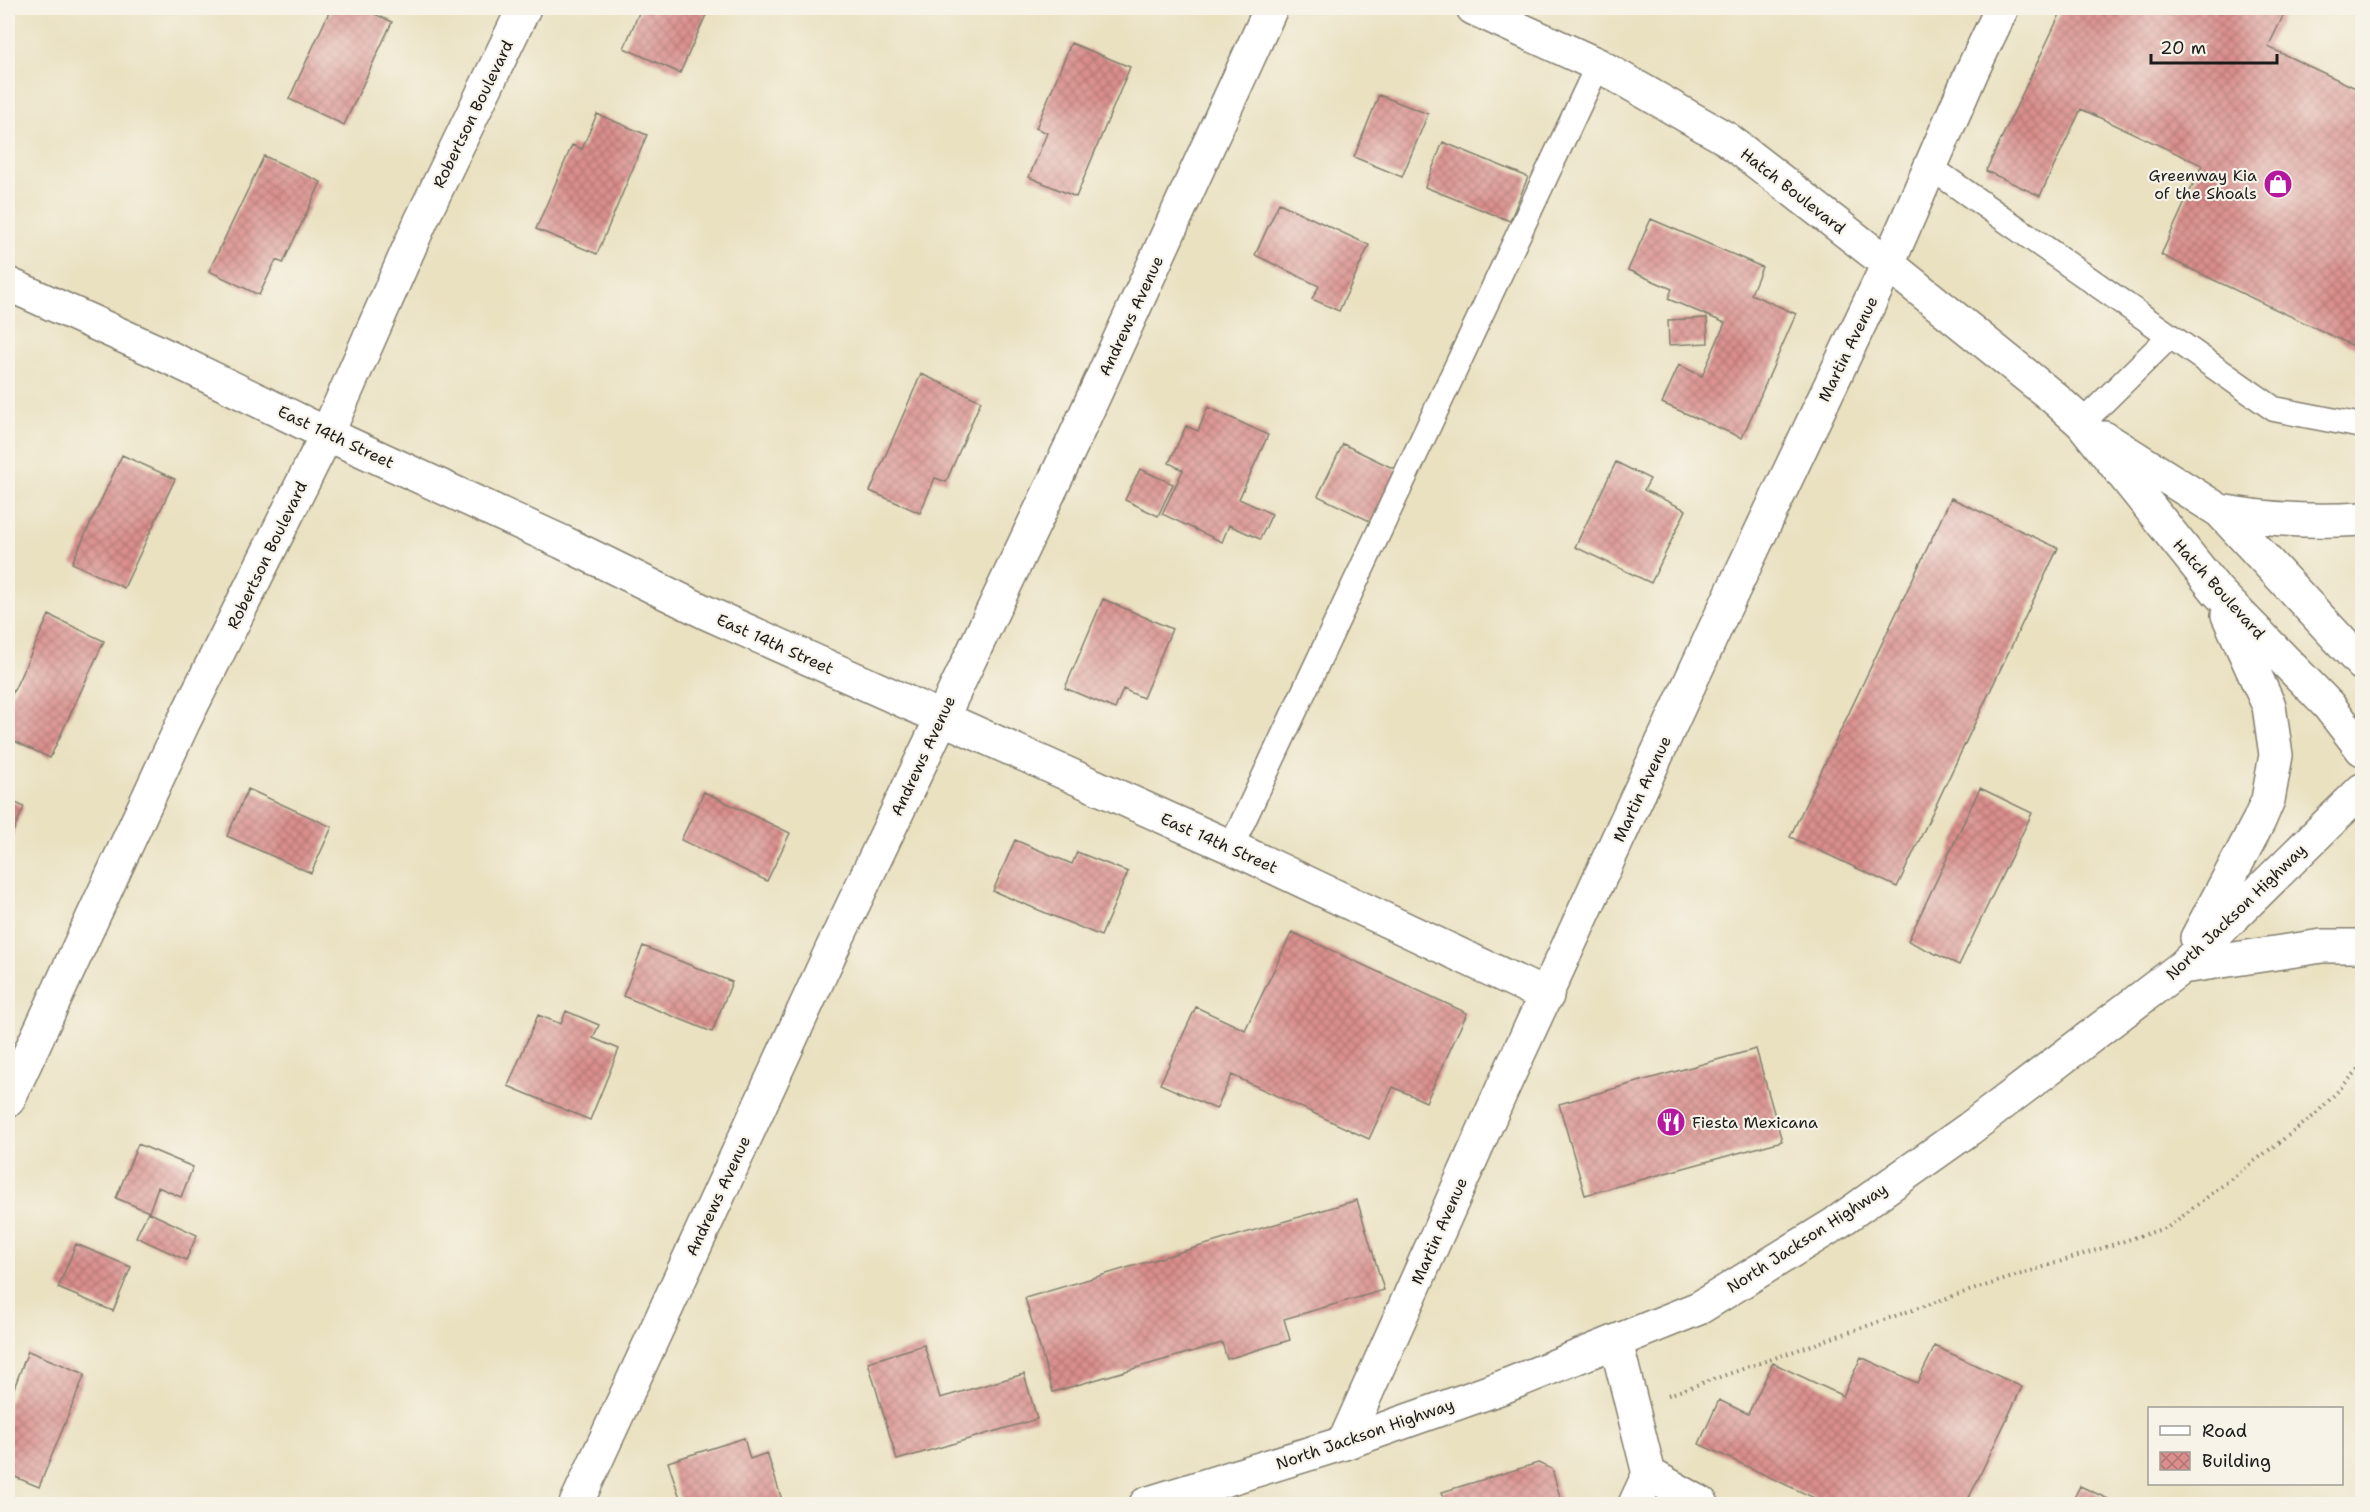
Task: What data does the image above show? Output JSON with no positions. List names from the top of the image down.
{
  "streets": {
    "street": [
      "Robertson Boulevard",
      "Hatch Boulevard",
      "Andrews Avenue",
      "Martin Avenue",
      "East 14th Street",
      "North Jackson Highway"
    ]
  },
  "crossings": [
    ["Robertson Boulevard", "East 14th Street"],
    ["Hatch Boulevard", "Martin Avenue"],
    ["Andrews Avenue", "East 14th Street"],
    ["Martin Avenue", "East 14th Street"],
    ["Martin Avenue", "North Jackson Highway"]
  ],
  "places": {
    "shop": ["Greenway Kia of the Shoals"],
    "restaurant": ["Fiesta Mexicana"]
  },
  "legend": ["Road", "Building"],
  "scale_bar": "20 m"
}
